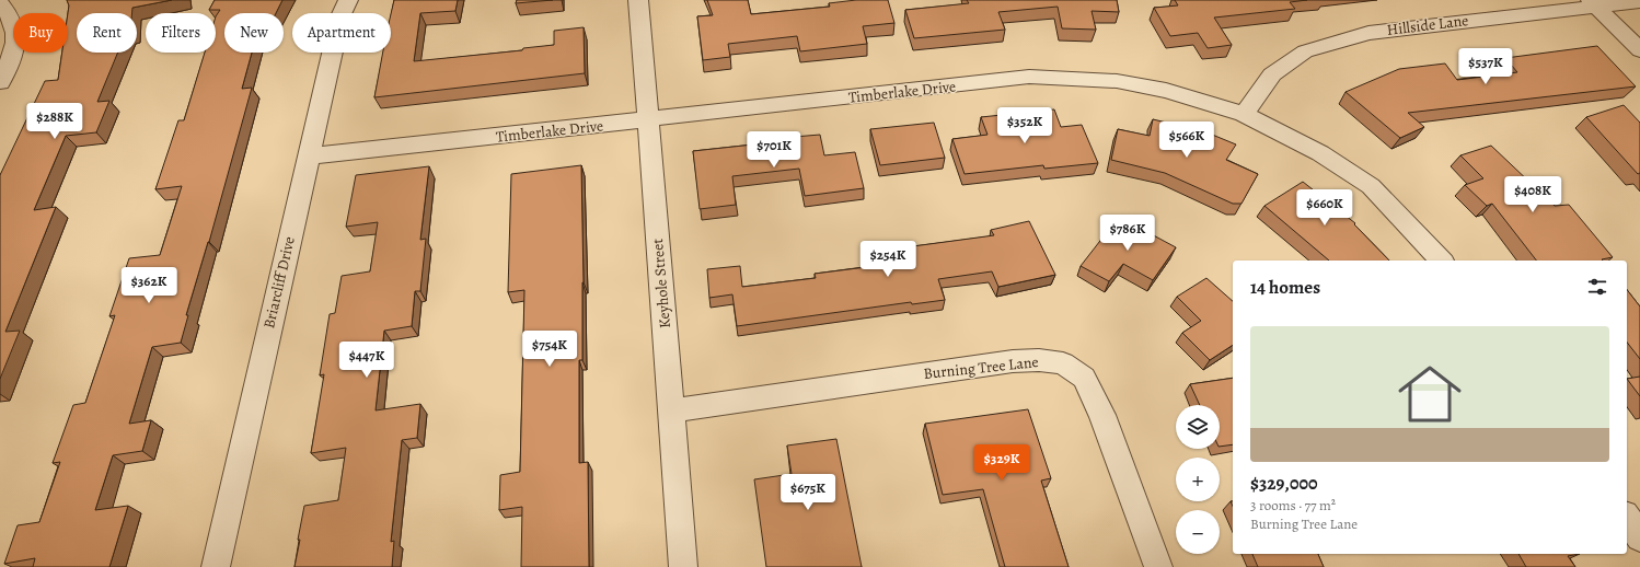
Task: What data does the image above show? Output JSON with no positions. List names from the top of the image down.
{
  "streets": {
    "street": [
      "Hillside Lane",
      "Timberlake Drive",
      "Briarcliff Drive",
      "Keyhole Street",
      "Burning Tree Lane"
    ]
  },
  "crossings": [
    ["Hillside Lane", "Timberlake Drive"],
    ["Timberlake Drive", "Briarcliff Drive"],
    ["Timberlake Drive", "Keyhole Street"],
    ["Keyhole Street", "Burning Tree Lane"]
  ],
  "page": {
    "chip": [
      "Buy",
      "Rent",
      "Filters",
      "New",
      "Apartment"
    ],
    "price": [
      "$537K",
      "$288K",
      "$352K",
      "$566K",
      "$701K",
      "$408K",
      "$660K",
      "$786K",
      "$254K",
      "$362K",
      "$754K",
      "$447K",
      "$329K",
      "$675K"
    ],
    "heading": "14 homes",
    "list": [
      {
        "name": "$329,000",
        "note": "3 rooms · 77 m² · Burning Tree Lane"
      }
    ],
    "map_buttons": ["+", "−"]
  }
}
